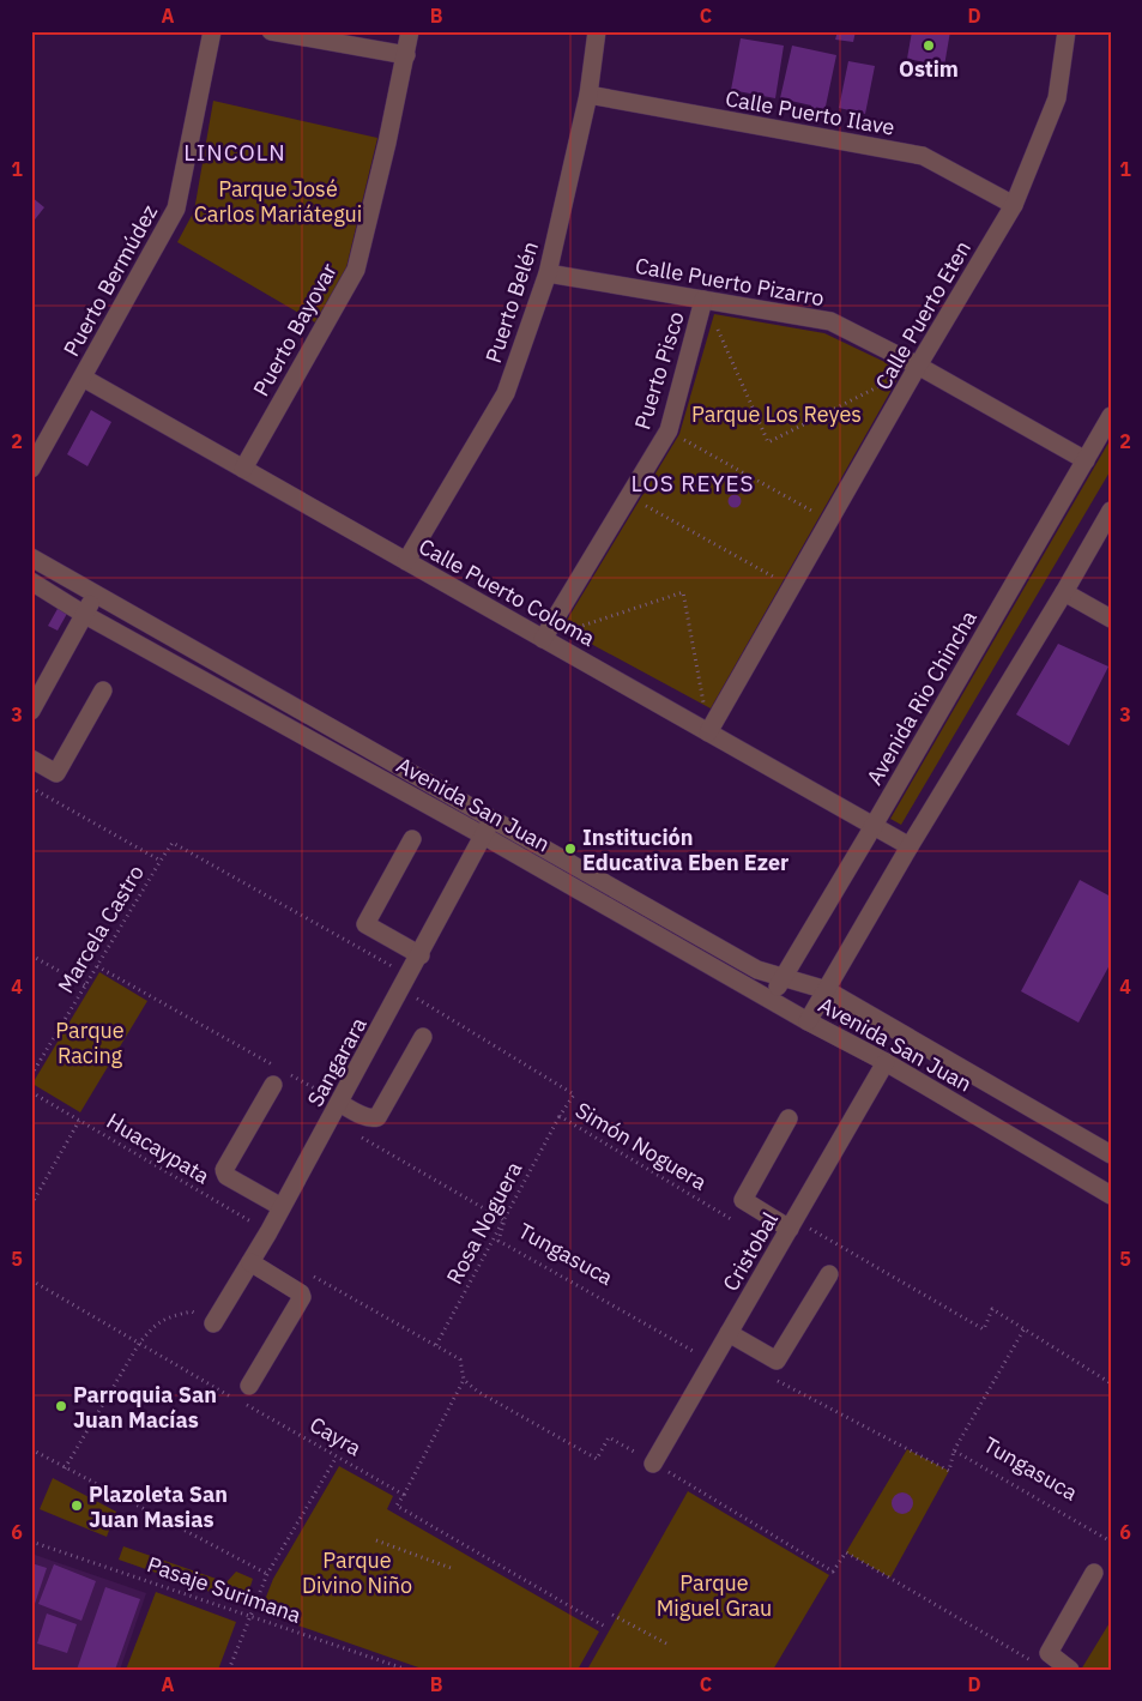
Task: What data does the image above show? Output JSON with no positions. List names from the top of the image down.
{
  "streets": {
    "street": [
      "Calle Puerto Ilave",
      "Puerto Bermúdez",
      "Calle Puerto Pizarro",
      "Puerto Belén",
      "Calle Puerto Eten",
      "Puerto Bayovar",
      "Puerto Pisco",
      "Calle Puerto Coloma",
      "Avenida Rio Chincha",
      "Avenida San Juan",
      "Sangarara",
      "Cristobal"
    ],
    "path": [
      "Marcela Castro",
      "Simón Noguera",
      "Huacaypata",
      "Rosa Noguera",
      "Tungasuca",
      "Cayra",
      "Pasaje Surimana"
    ]
  },
  "crossings": [
    ["Calle Puerto Ilave", "Puerto Belén"],
    ["Calle Puerto Ilave", "Calle Puerto Eten"],
    ["Puerto Bermúdez", "Calle Puerto Coloma"],
    ["Calle Puerto Pizarro", "Puerto Belén"],
    ["Calle Puerto Pizarro", "Calle Puerto Eten"],
    ["Calle Puerto Pizarro", "Puerto Pisco"],
    ["Calle Puerto Pizarro", "Avenida Rio Chincha"],
    ["Puerto Belén", "Calle Puerto Coloma"],
    ["Calle Puerto Eten", "Calle Puerto Coloma"],
    ["Puerto Bayovar", "Calle Puerto Coloma"],
    ["Puerto Pisco", "Calle Puerto Coloma"],
    ["Calle Puerto Coloma", "Avenida Rio Chincha"],
    ["Avenida Rio Chincha", "Avenida San Juan"],
    ["Avenida San Juan", "Sangarara"],
    ["Avenida San Juan", "Cristobal"],
    ["Marcela Castro", "Simón Noguera"],
    ["Sangarara", "Simón Noguera"],
    ["Sangarara", "Huacaypata"],
    ["Simón Noguera", "Rosa Noguera"],
    ["Rosa Noguera", "Tungasuca"],
    ["Cristobal", "Tungasuca"]
  ],
  "districts": ["LINCOLN", "LOS REYES"],
  "parks": [
    "Parque José Carlos Mariátegui",
    "Parque Los Reyes",
    "Parque Racing",
    "Parque Divino Niño",
    "Parque Miguel Grau"
  ],
  "places": [
    "Ostim",
    "Institución Educativa Eben Ezer",
    "Parroquia San Juan Macías",
    "Plazoleta San Juan Masias"
  ],
  "grid": {
    "columns": [
      "A",
      "B",
      "C",
      "D"
    ],
    "rows": [
      "1",
      "2",
      "3",
      "4",
      "5",
      "6"
    ]
  }
}
